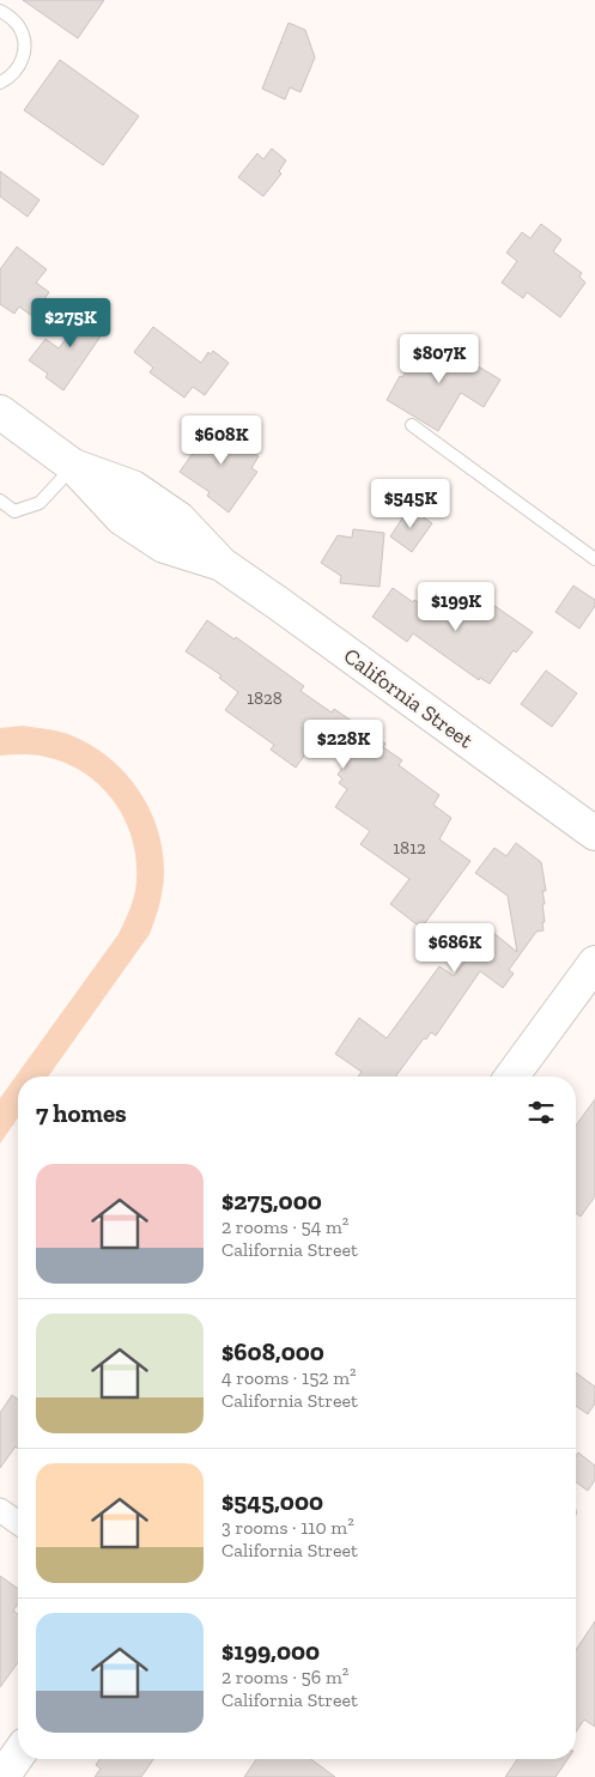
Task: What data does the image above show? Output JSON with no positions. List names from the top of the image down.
{
  "streets": {
    "main road": ["California Street"]
  },
  "house_numbers": ["1828", "1812"],
  "page": {
    "price": [
      "$275K",
      "$807K",
      "$608K",
      "$545K",
      "$199K",
      "$228K",
      "$686K"
    ],
    "heading": "7 homes",
    "list": [
      {
        "name": "$275,000",
        "note": "2 rooms · 54 m² · California Street"
      },
      {
        "name": "$608,000",
        "note": "4 rooms · 152 m² · California Street"
      },
      {
        "name": "$545,000",
        "note": "3 rooms · 110 m² · California Street"
      },
      {
        "name": "$199,000",
        "note": "2 rooms · 56 m² · California Street"
      }
    ]
  }
}
